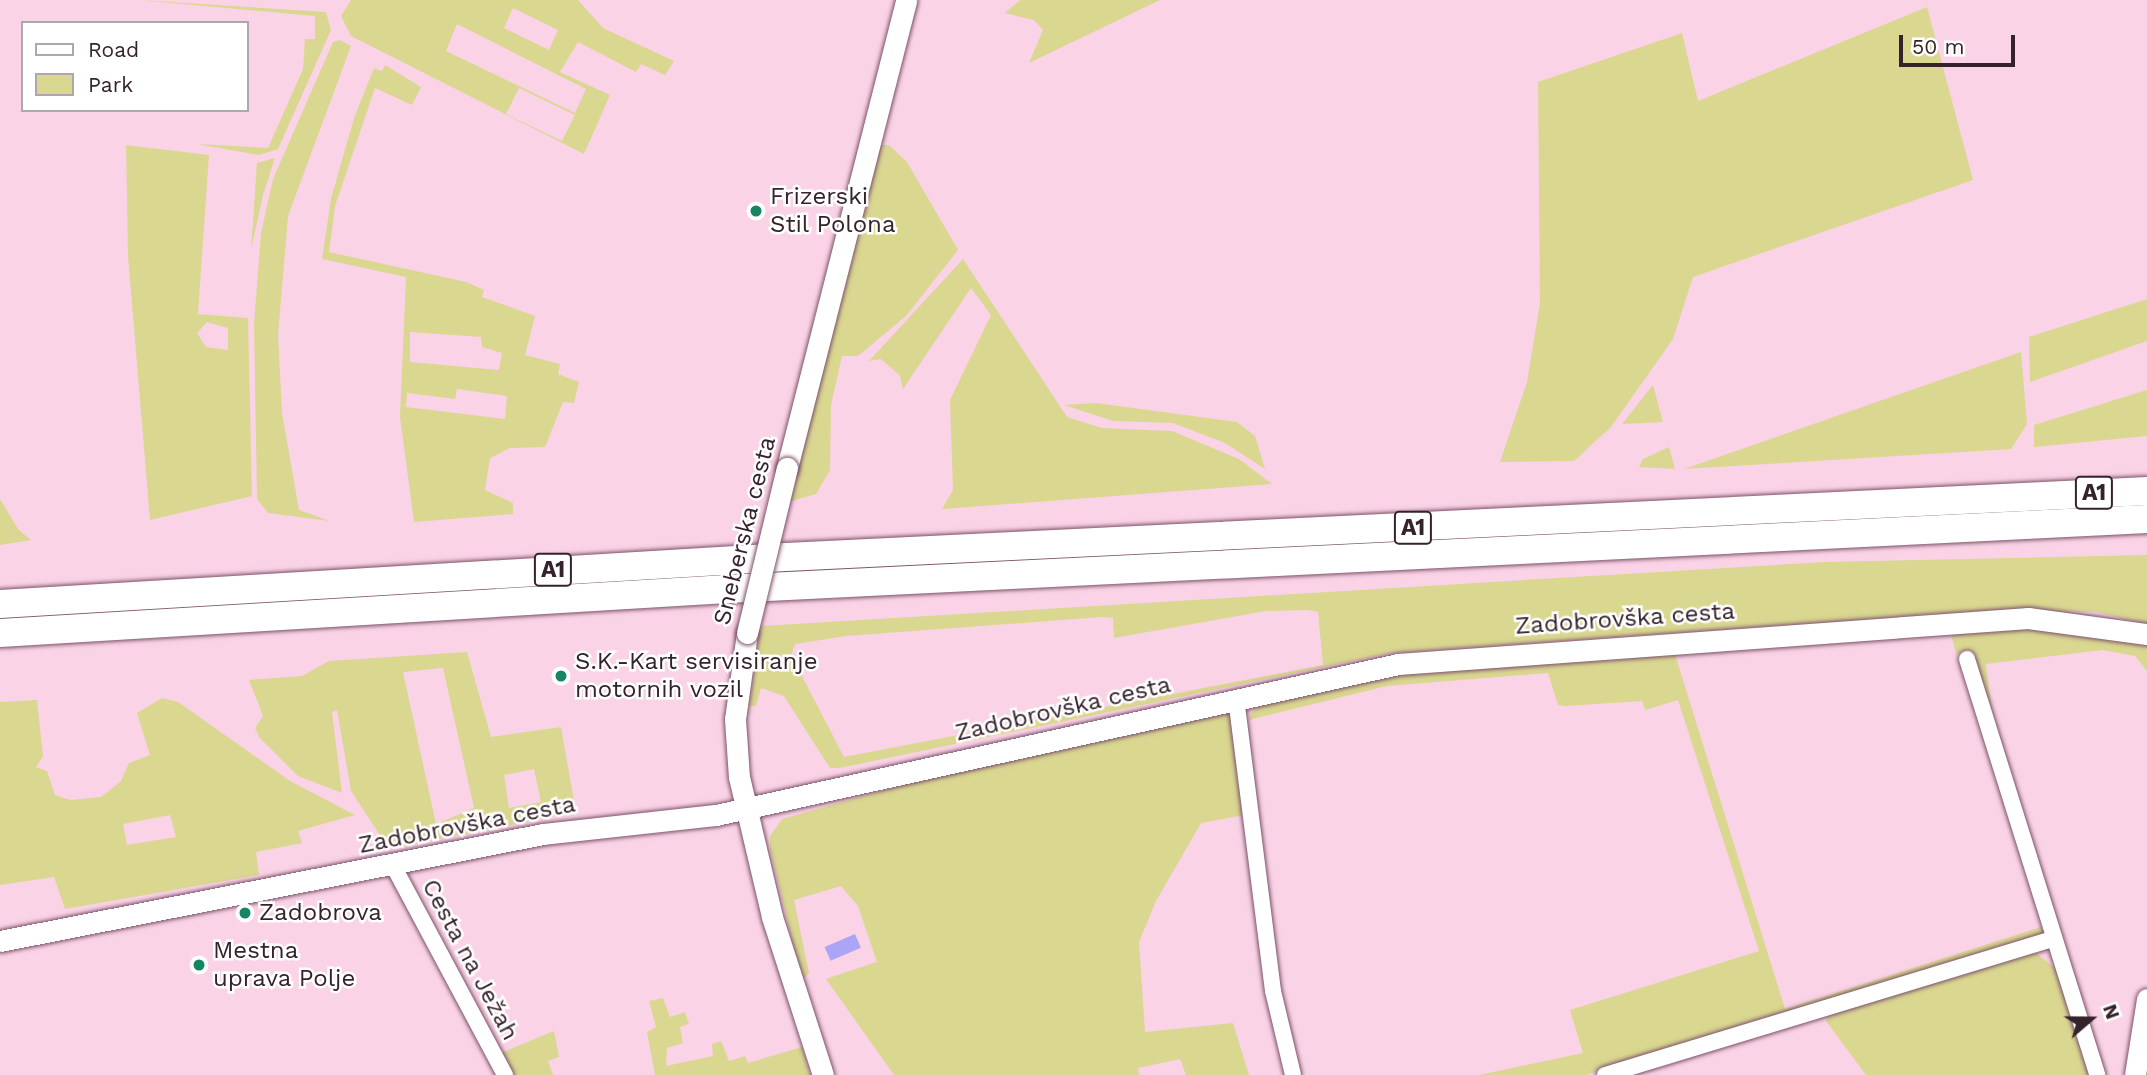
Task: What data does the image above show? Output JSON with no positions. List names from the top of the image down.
{
  "streets": {
    "highway": ["A1"],
    "main road": ["Sneberska cesta", "Zadobrovška cesta"],
    "street": ["Cesta na Ježah"]
  },
  "crossings": [
    ["Sneberska cesta", "Zadobrovška cesta"],
    ["Zadobrovška cesta", "Cesta na Ježah"]
  ],
  "places": [
    "Frizerski Stil Polona",
    "S.K.-Kart servisiranje motornih vozil",
    "Zadobrova",
    "Mestna uprava Polje"
  ],
  "legend": ["Road", "Park"],
  "scale_bar": "50 m",
  "north": "right"
}
